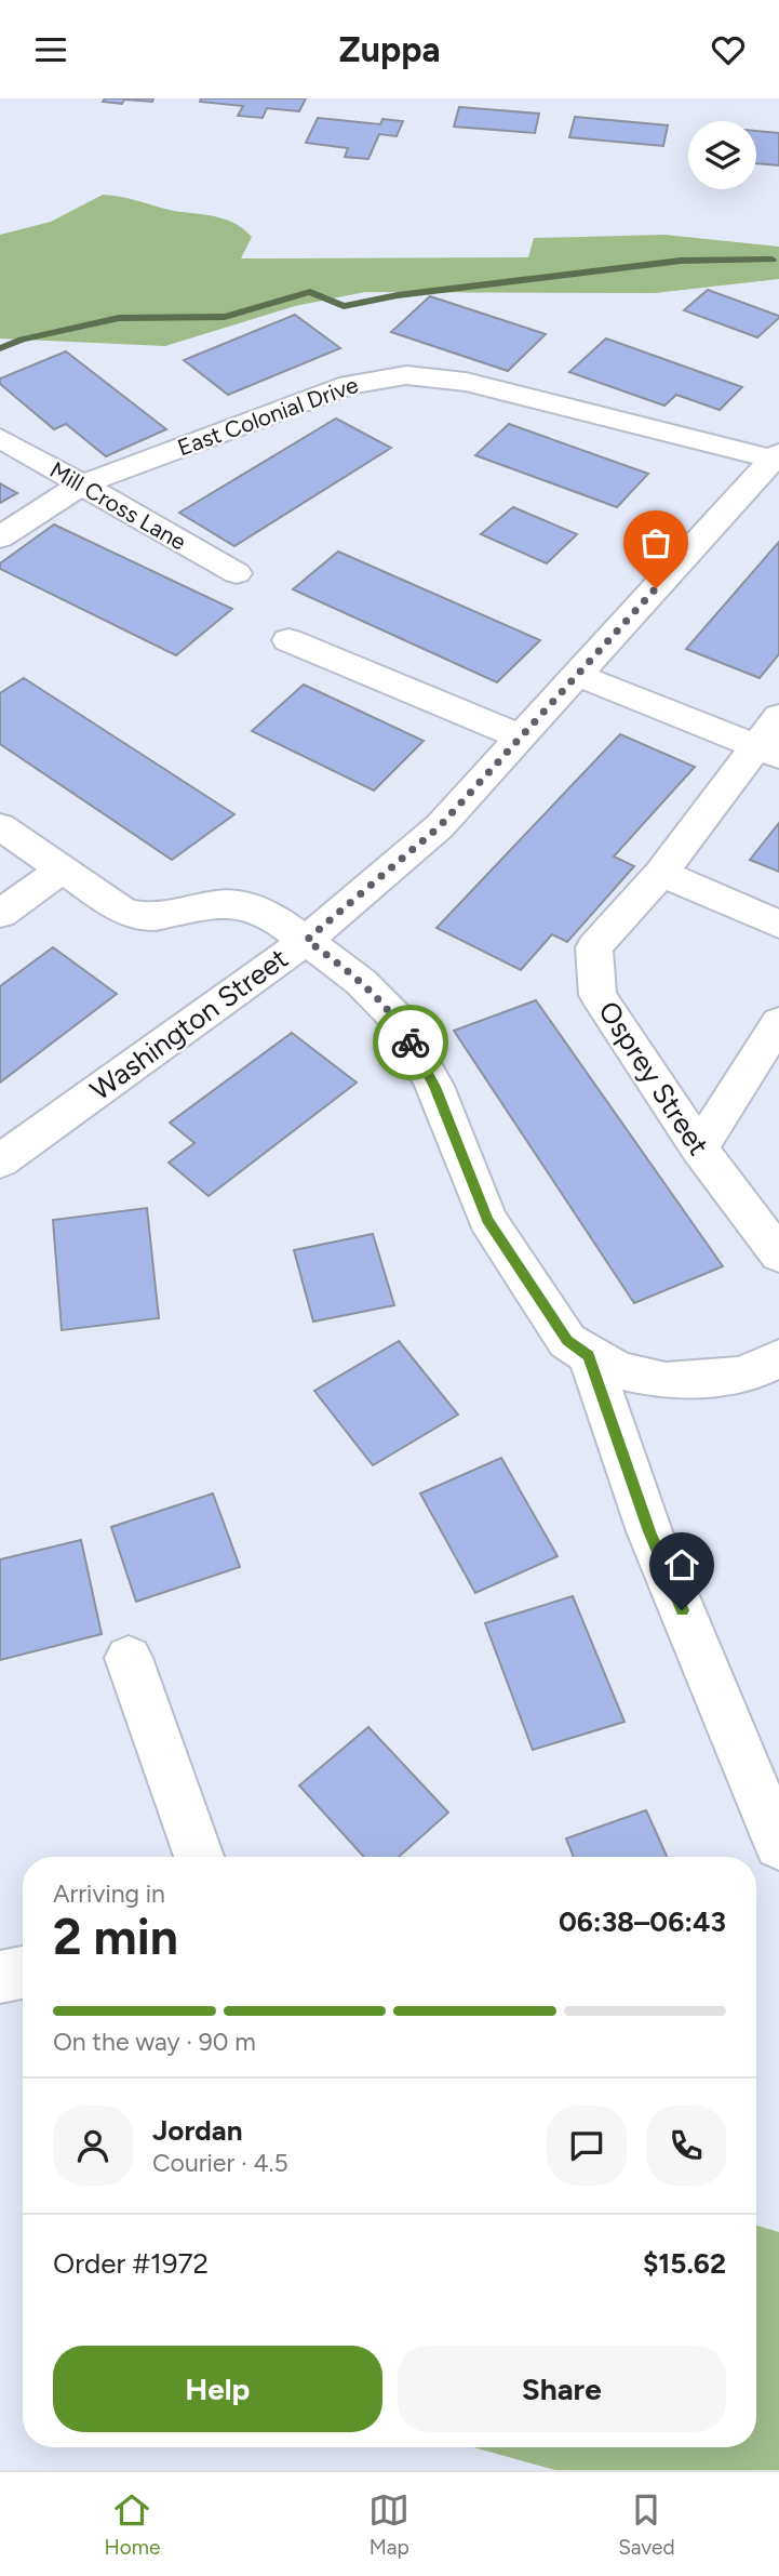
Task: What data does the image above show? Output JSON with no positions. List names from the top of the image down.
{
  "streets": {
    "street": [
      "East Colonial Drive",
      "Mill Cross Lane",
      "Washington Street",
      "Osprey Street"
    ]
  },
  "crossings": [
    ["East Colonial Drive", "Mill Cross Lane"],
    ["East Colonial Drive", "Washington Street"]
  ],
  "page": {
    "header": "Zuppa",
    "heading": ["2 min", "Arriving in", "06:38–06:43"],
    "panel": [
      "Jordan",
      "Courier · 4.5",
      "Order #1972",
      "$15.62"
    ],
    "bar": "On the way · 90 m",
    "buttons": ["Help", "Share"],
    "tabs": ["Home", "Map", "Saved"]
  }
}
